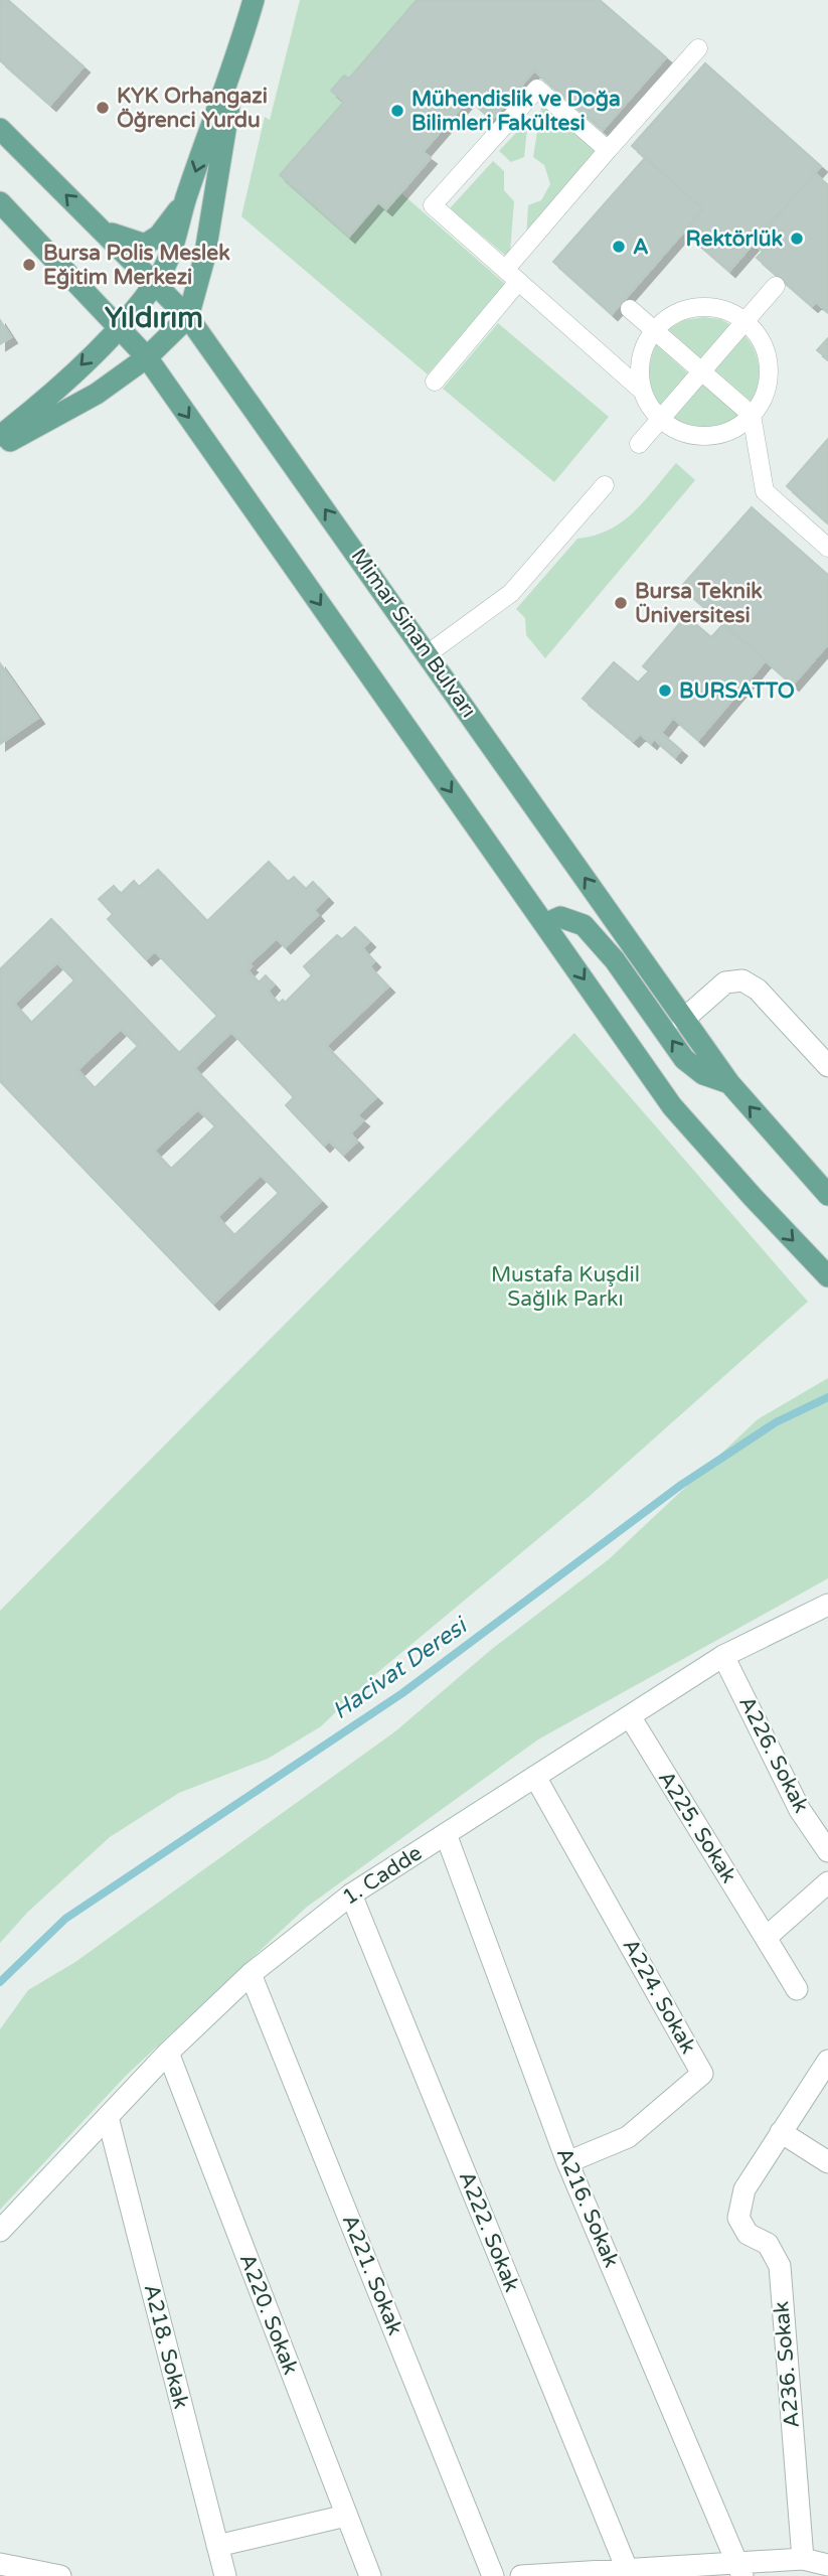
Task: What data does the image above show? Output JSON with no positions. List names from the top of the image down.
{
  "streets": {
    "main road": ["Mimar Sinan Bulvarı"],
    "street": [
      "A226. Sokak",
      "A225. Sokak",
      "1. Cadde",
      "A224. Sokak",
      "A216. Sokak",
      "A222. Sokak",
      "A221. Sokak",
      "A220. Sokak",
      "A218. Sokak",
      "A236. Sokak"
    ]
  },
  "crossings": [
    ["A226. Sokak", "1. Cadde"],
    ["A225. Sokak", "1. Cadde"],
    ["1. Cadde", "A224. Sokak"],
    ["1. Cadde", "A216. Sokak"],
    ["1. Cadde", "A222. Sokak"],
    ["1. Cadde", "A221. Sokak"],
    ["1. Cadde", "A220. Sokak"],
    ["1. Cadde", "A218. Sokak"],
    ["A224. Sokak", "A216. Sokak"]
  ],
  "districts": ["Yıldırım"],
  "water": ["Hacivat Deresi"],
  "parks": ["Mustafa Kuşdil Sağlık Parkı"],
  "places": [
    "KYK Orhangazi Öğrenci Yurdu",
    "Mühendislik ve Doğa Bilimleri Fakültesi",
    "Rektörlük",
    "A",
    "Bursa Polis Meslek Eğitim Merkezi",
    "Bursa Teknik Üniversitesi",
    "BURSATTO"
  ]
}
